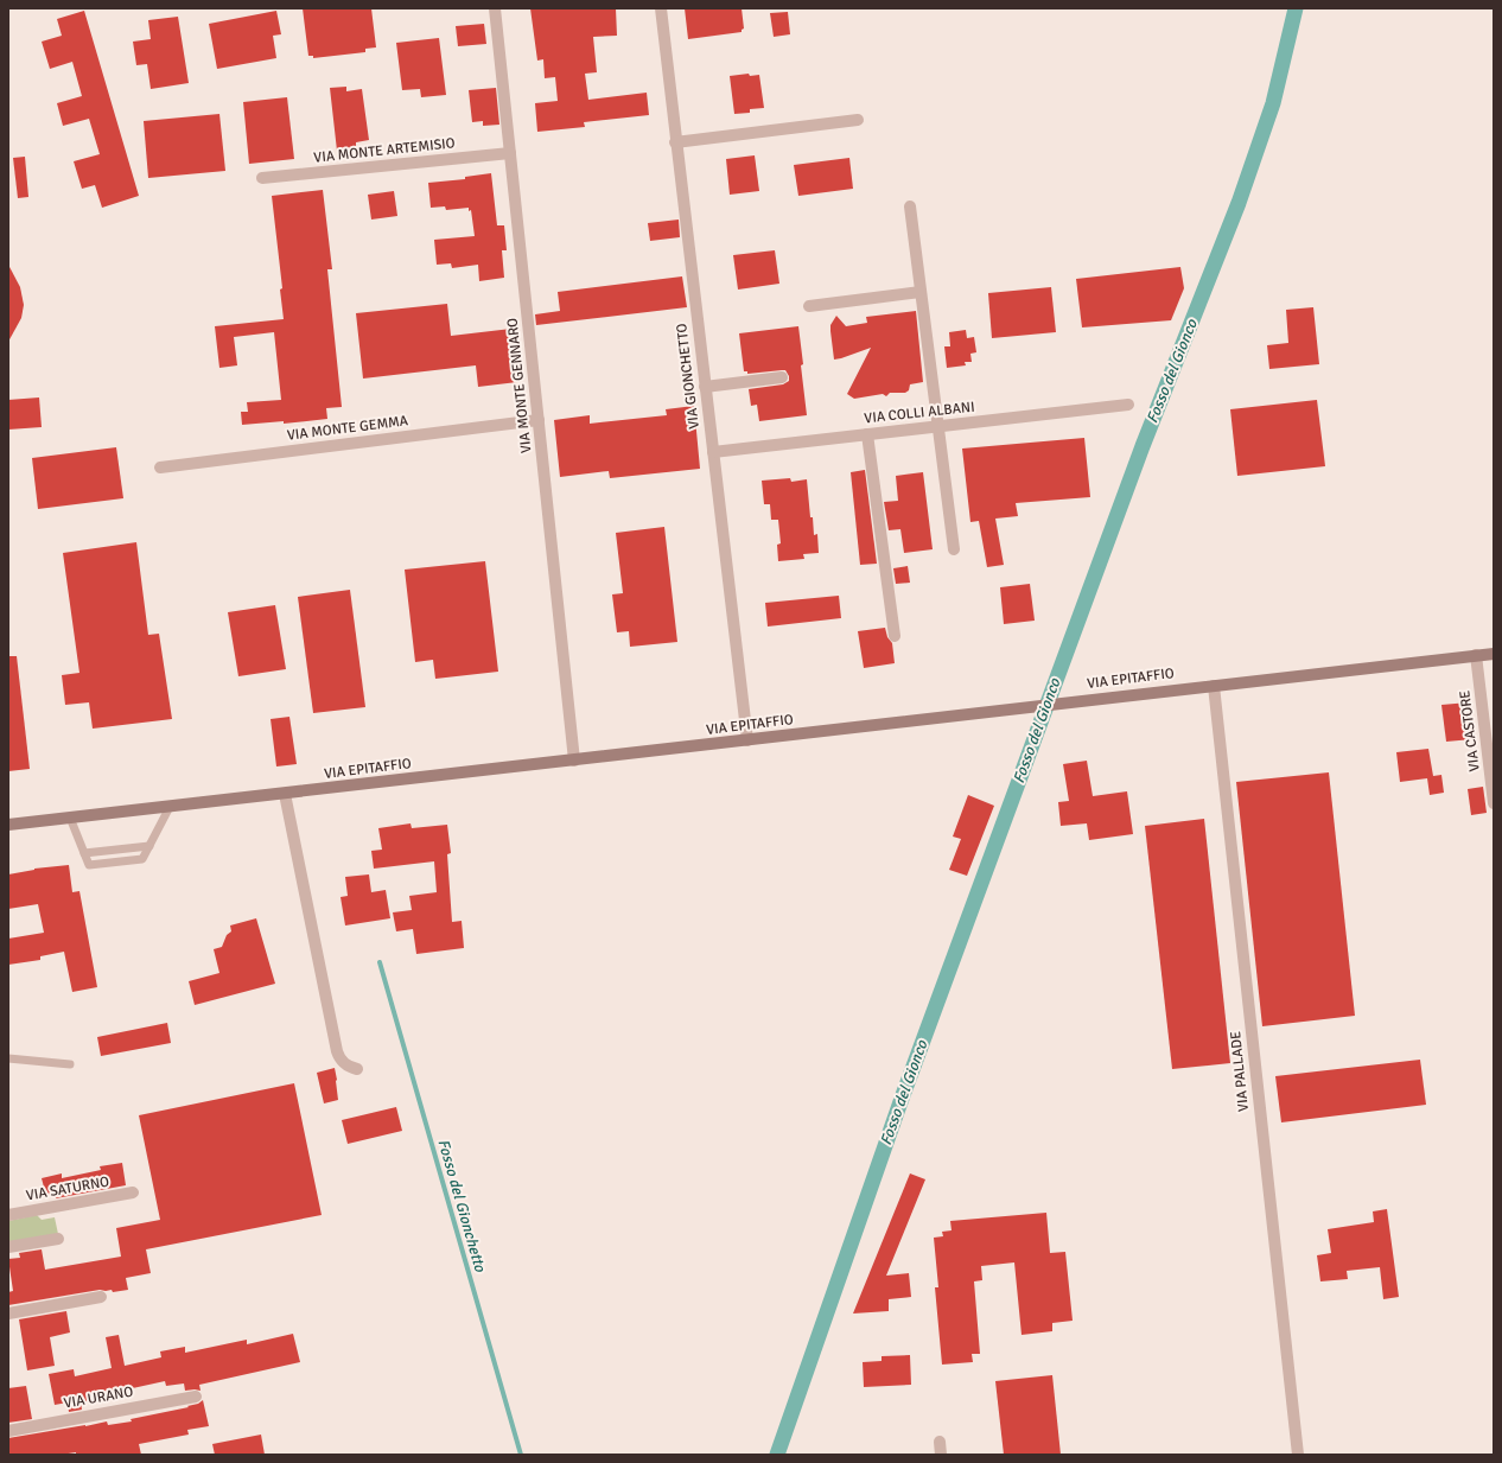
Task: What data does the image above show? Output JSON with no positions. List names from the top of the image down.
{
  "streets": {
    "main road": ["VIA EPITAFFIO"],
    "street": [
      "VIA MONTE ARTEMISIO",
      "VIA GIONCHETTO",
      "VIA MONTE GENNARO",
      "VIA COLLI ALBANI",
      "VIA MONTE GEMMA",
      "VIA CASTORE",
      "VIA PALLADE",
      "VIA SATURNO",
      "VIA URANO"
    ]
  },
  "crossings": [
    ["VIA MONTE ARTEMISIO", "VIA MONTE GENNARO"],
    ["VIA GIONCHETTO", "VIA COLLI ALBANI"],
    ["VIA GIONCHETTO", "VIA EPITAFFIO"],
    ["VIA MONTE GENNARO", "VIA MONTE GEMMA"],
    ["VIA MONTE GENNARO", "VIA EPITAFFIO"],
    ["VIA EPITAFFIO", "VIA CASTORE"],
    ["VIA EPITAFFIO", "VIA PALLADE"]
  ],
  "water": ["Fosso del Gionco", "Fosso del Gionchetto"]
}
